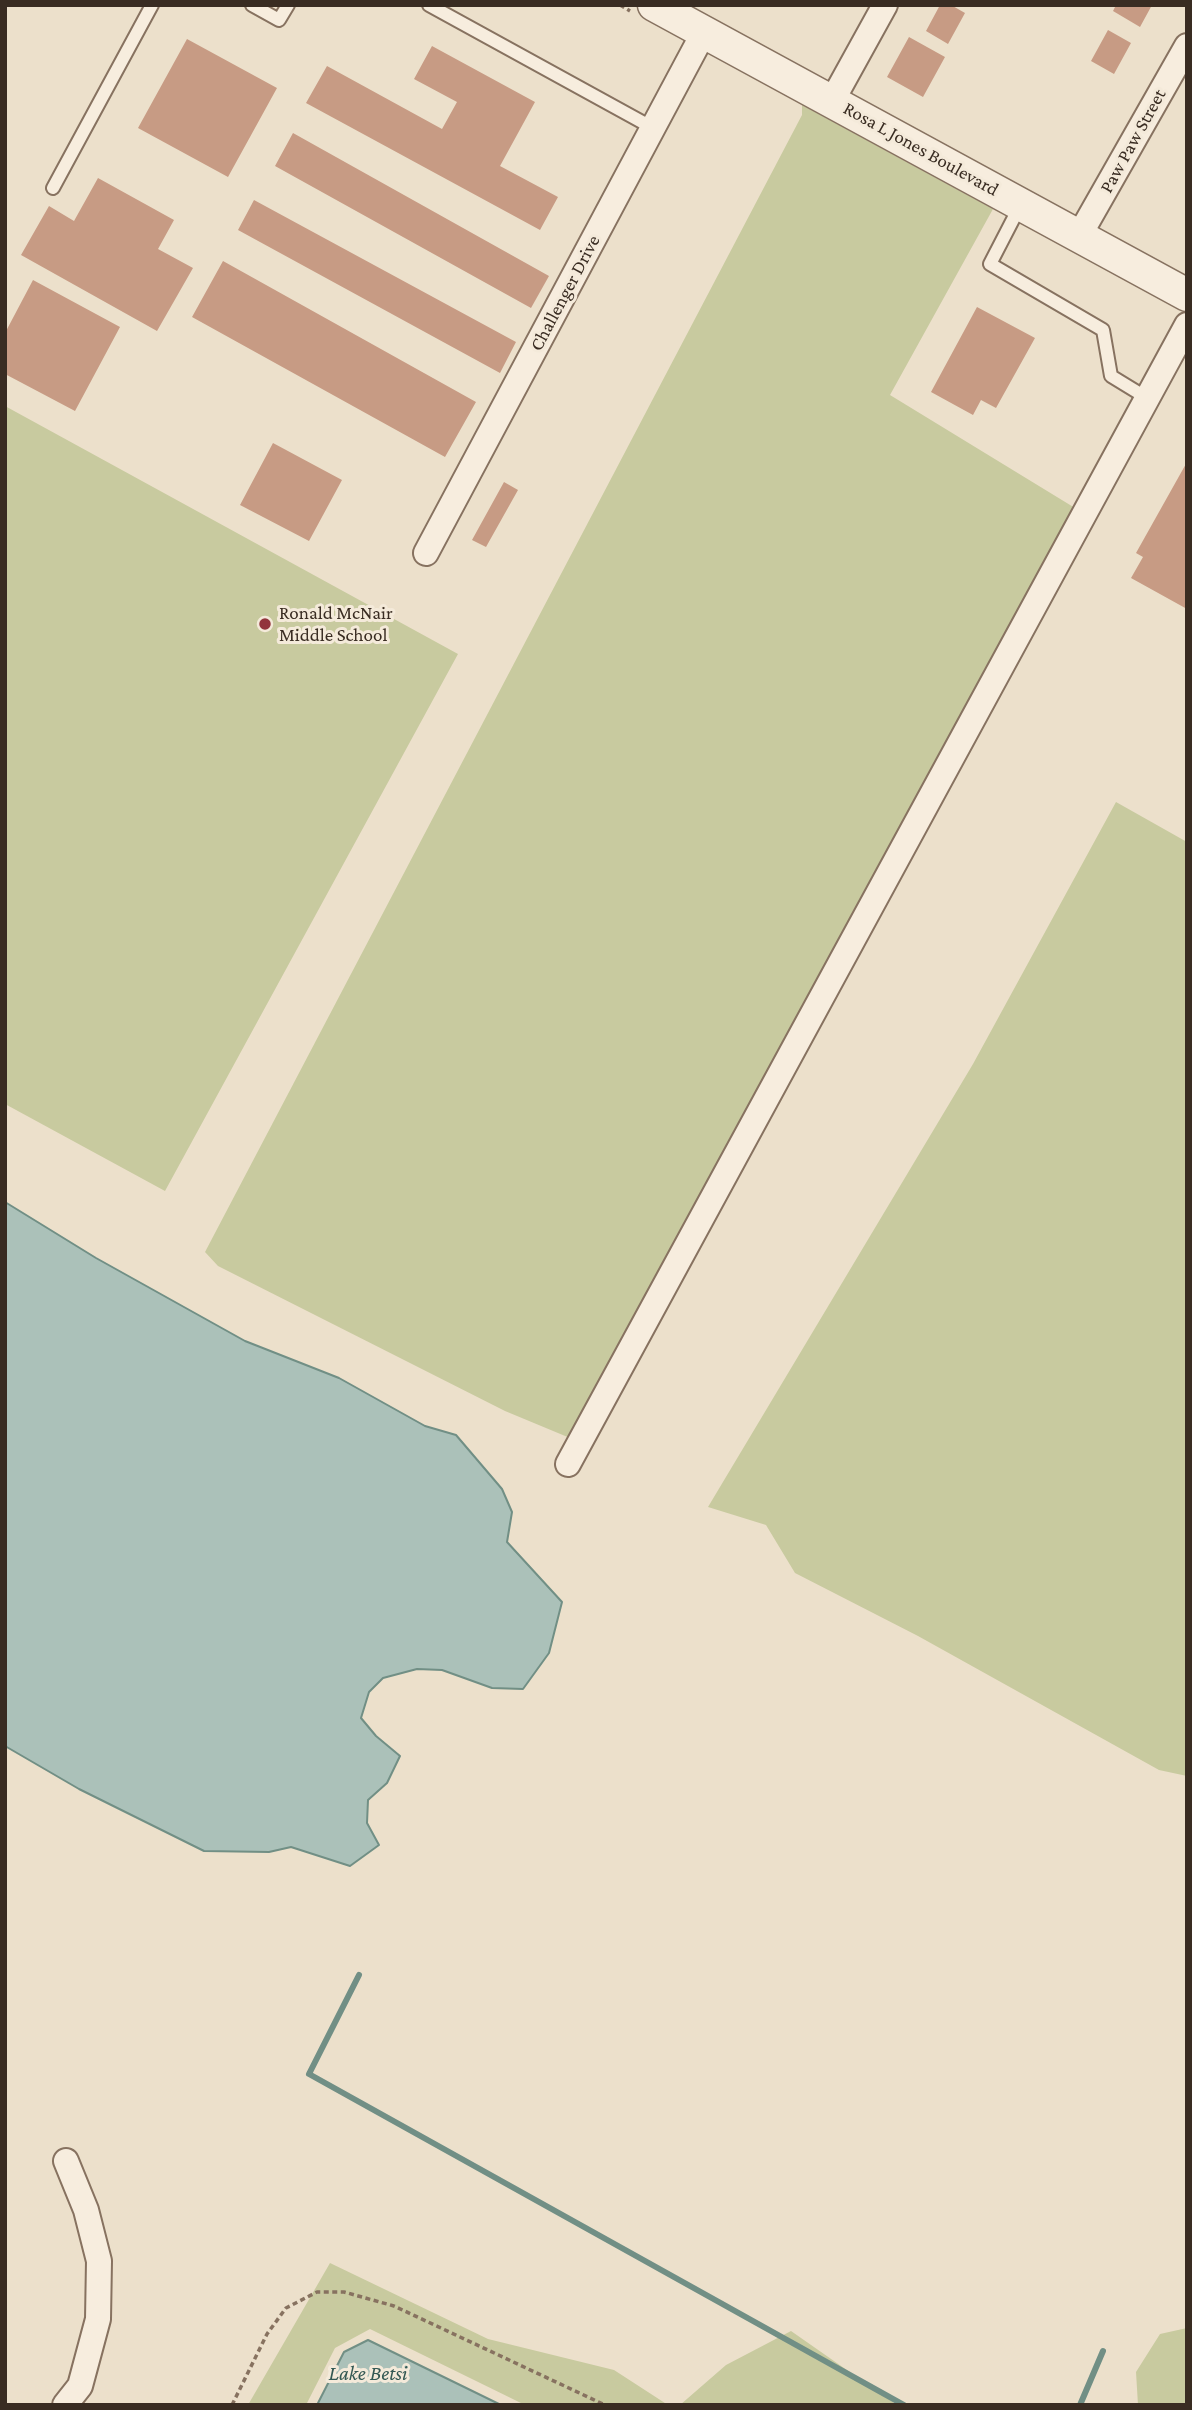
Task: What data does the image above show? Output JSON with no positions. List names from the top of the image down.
{
  "streets": {
    "street": ["Paw Paw Street", "Rosa L Jones Boulevard", "Challenger Drive"]
  },
  "crossings": [
    ["Paw Paw Street", "Rosa L Jones Boulevard"],
    ["Rosa L Jones Boulevard", "Challenger Drive"]
  ],
  "water": ["Lake Betsi"],
  "places": ["Ronald McNair Middle School"]
}
